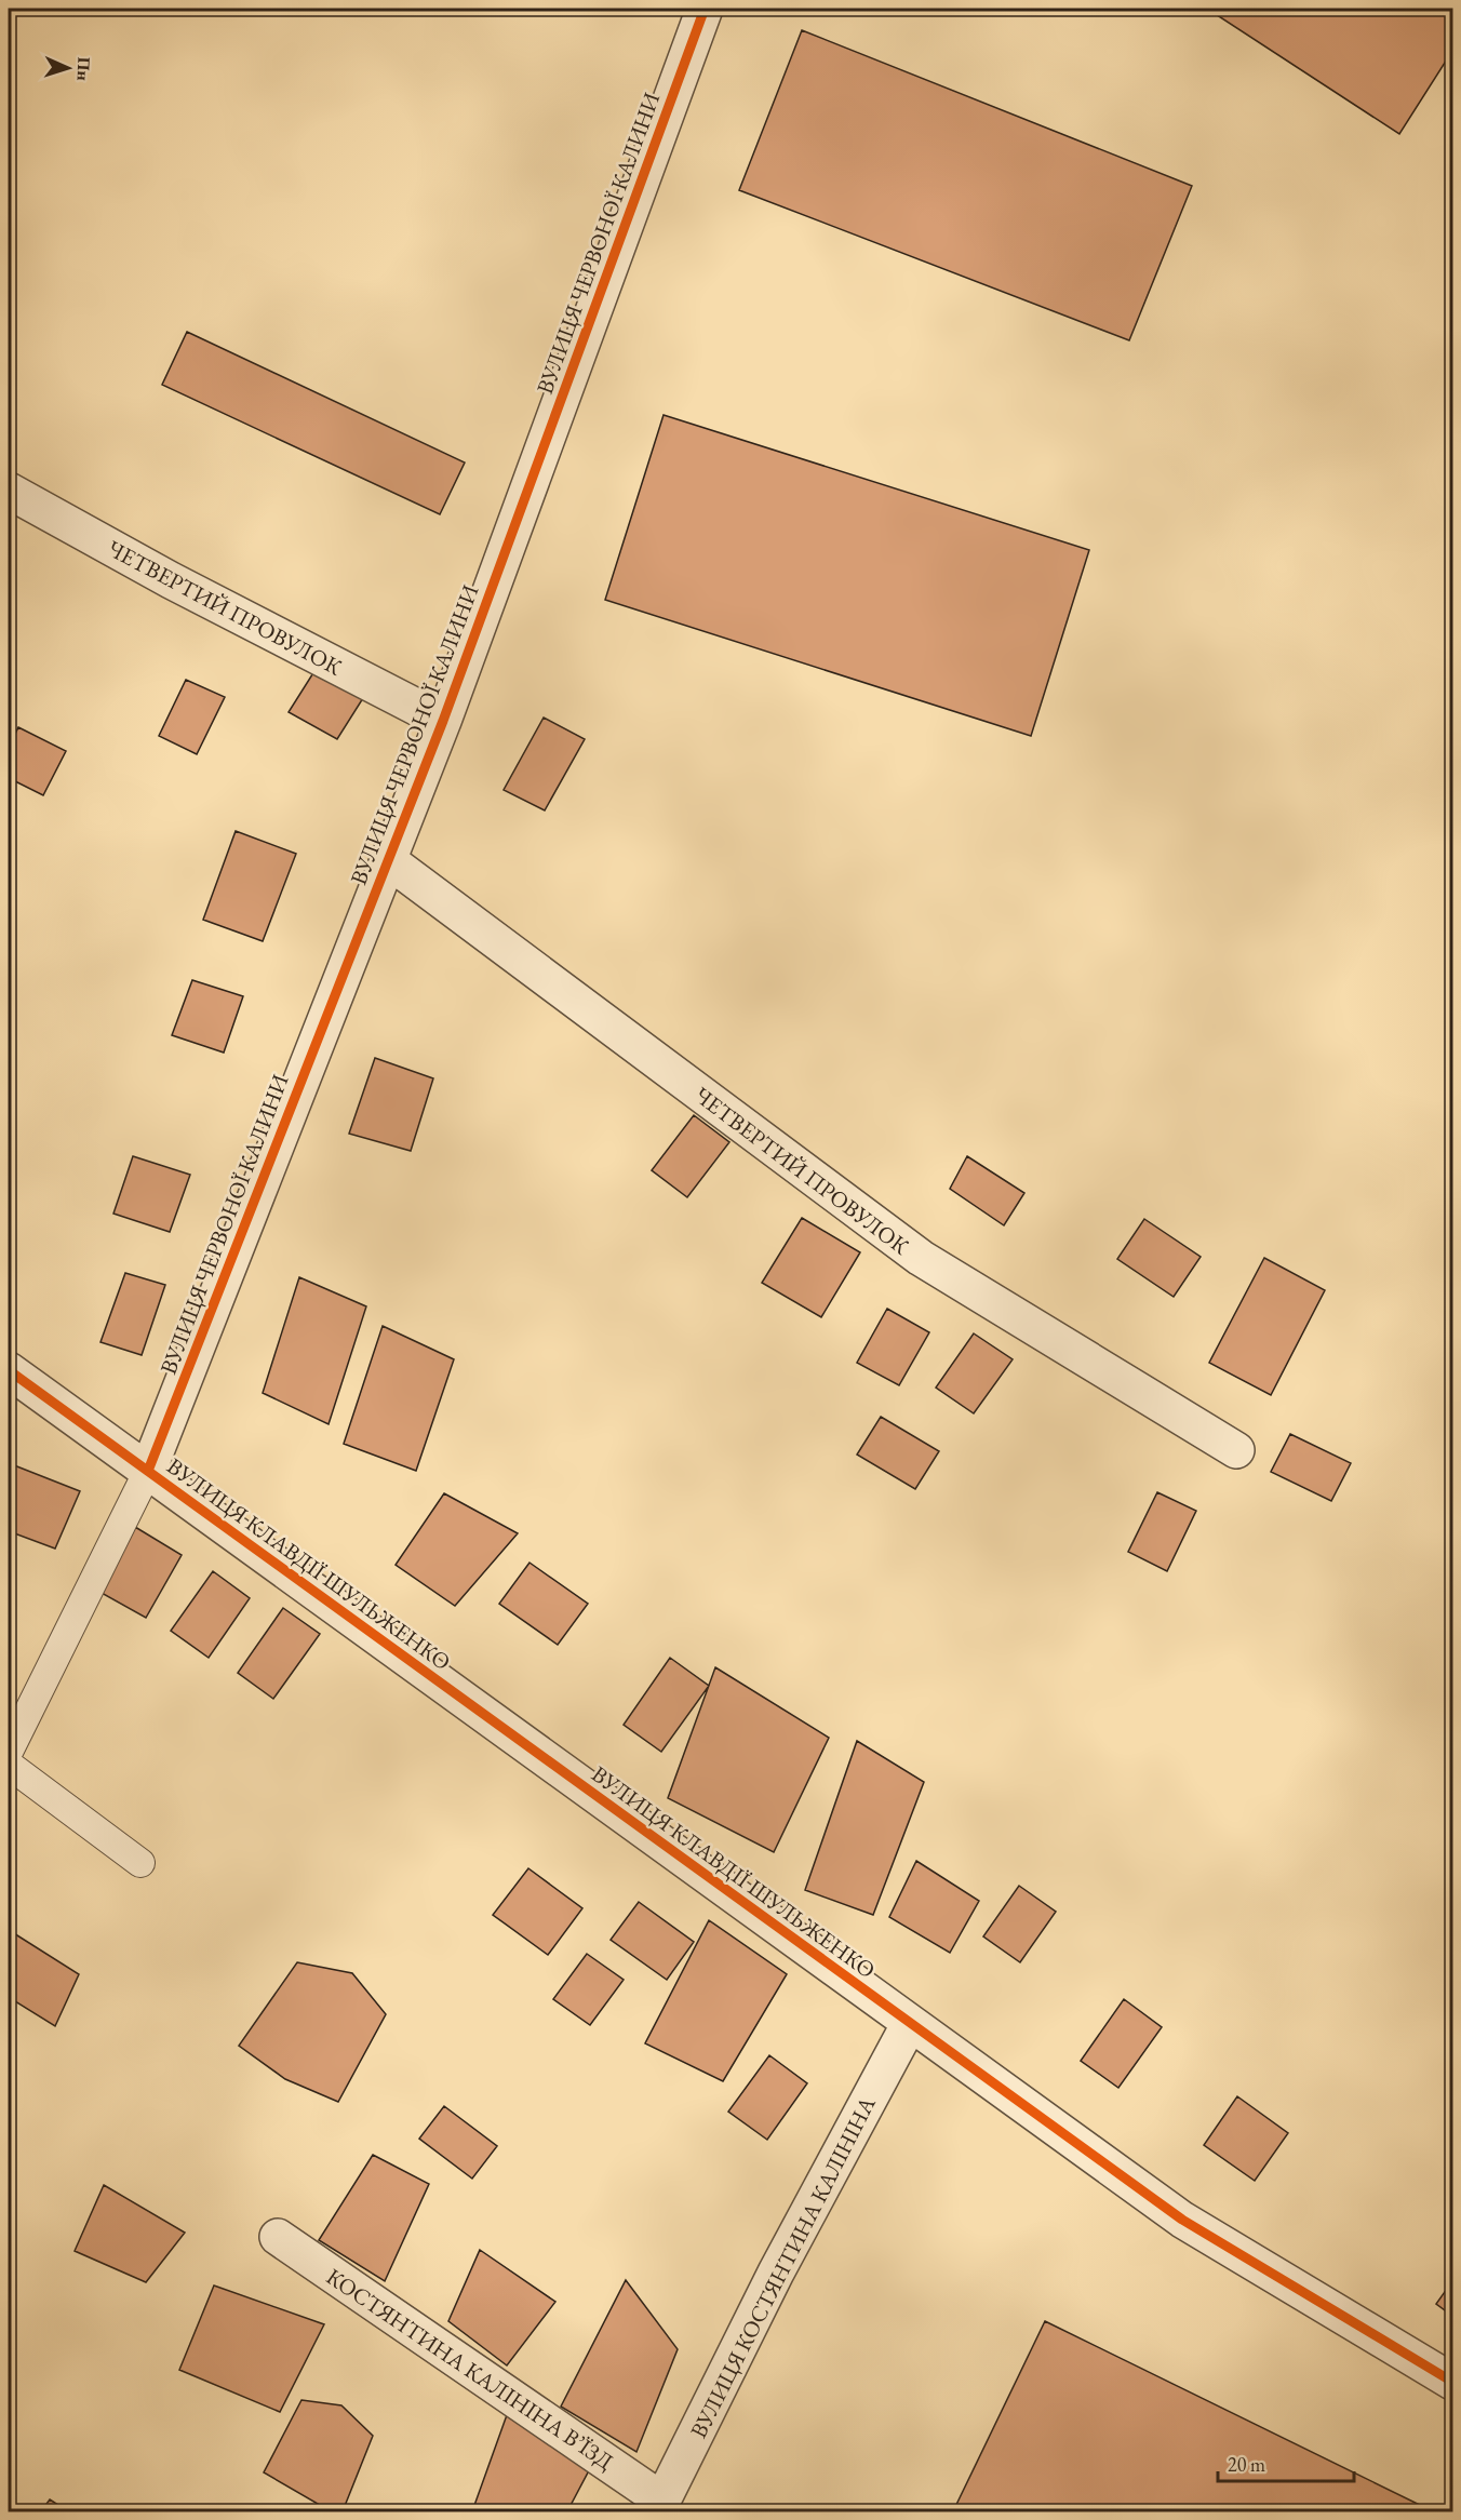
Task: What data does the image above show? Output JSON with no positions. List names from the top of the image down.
{
  "streets": {
    "street": [
      "ВУЛИЦЯ ЧЕРВОНОЇ КАЛИНИ",
      "ЧЕТВЕРТИЙ ПРОВУЛОК",
      "ВУЛИЦЯ КЛАВДІЇ ШУЛЬЖЕНКО",
      "ВУЛИЦЯ КОСТЯНТИНА КАЛІНІНА",
      "КОСТЯНТИНА КАЛІНІНА В’ЇЗД"
    ]
  },
  "crossings": [
    ["ВУЛИЦЯ ЧЕРВОНОЇ КАЛИНИ", "ЧЕТВЕРТИЙ ПРОВУЛОК"],
    ["ВУЛИЦЯ ЧЕРВОНОЇ КАЛИНИ", "ВУЛИЦЯ КЛАВДІЇ ШУЛЬЖЕНКО"],
    ["ВУЛИЦЯ КЛАВДІЇ ШУЛЬЖЕНКО", "ВУЛИЦЯ КОСТЯНТИНА КАЛІНІНА"],
    ["ВУЛИЦЯ КОСТЯНТИНА КАЛІНІНА", "КОСТЯНТИНА КАЛІНІНА В’ЇЗД"]
  ],
  "scale_bar": "20 m",
  "north": "right"
}
